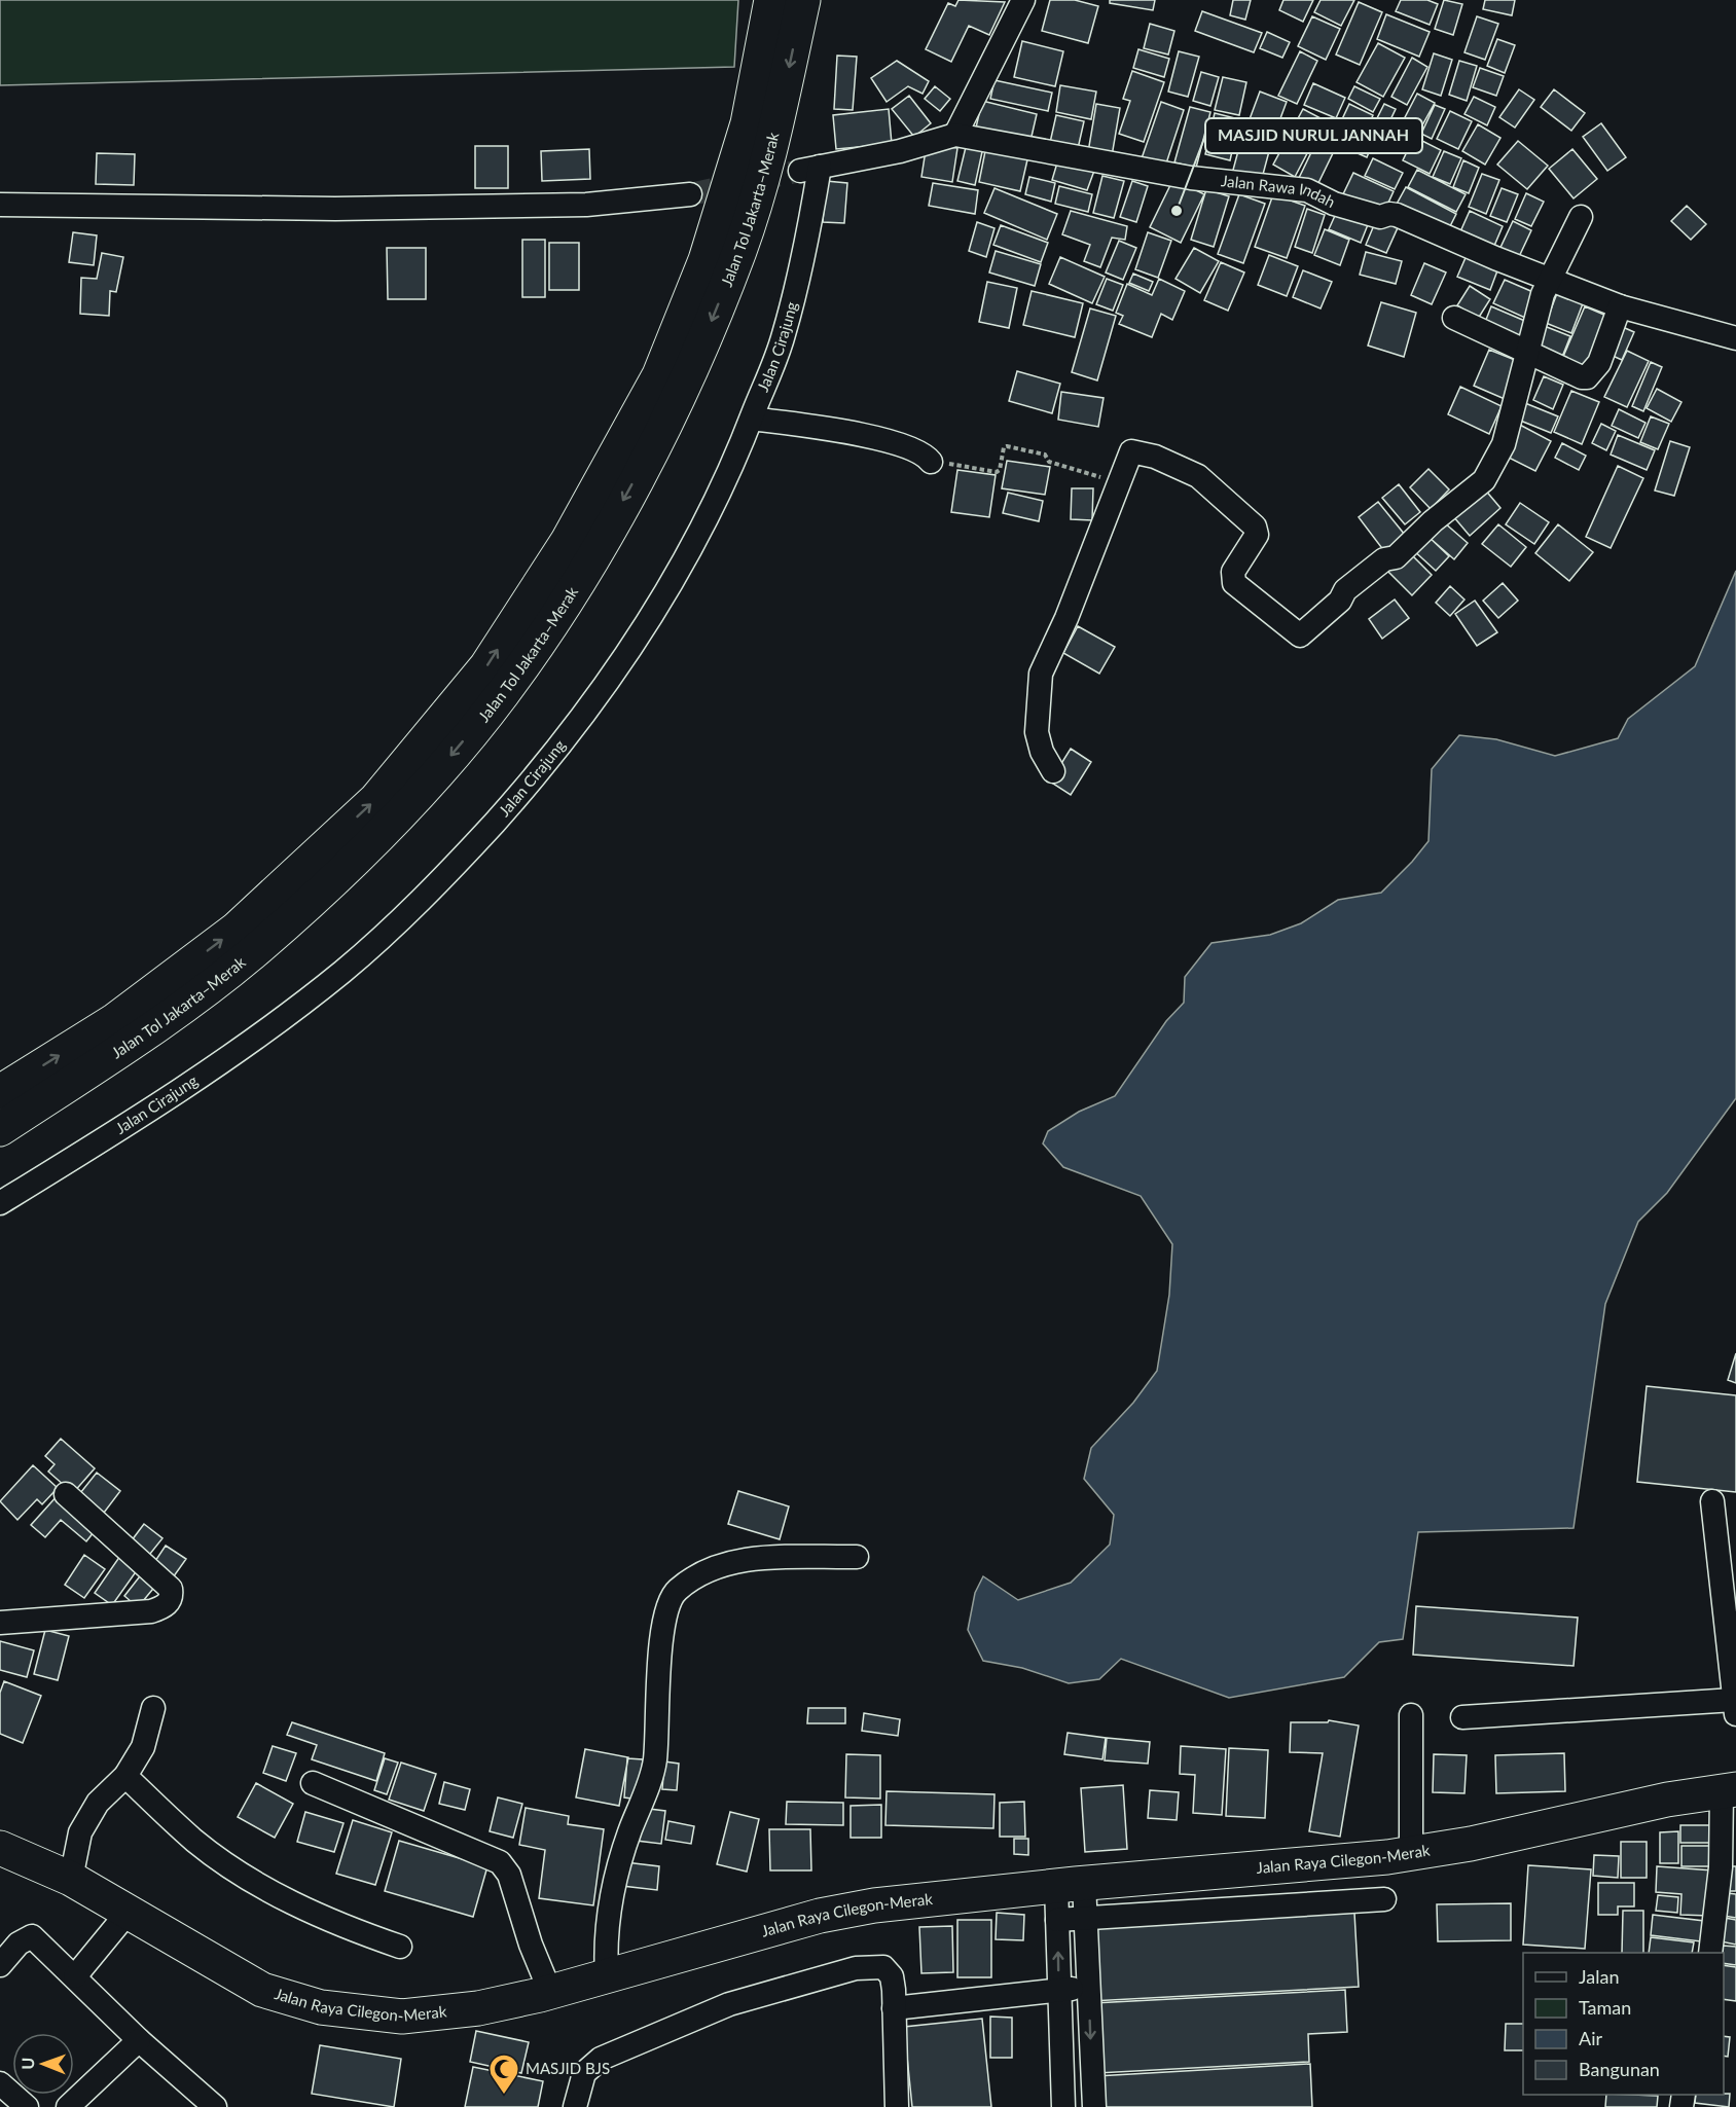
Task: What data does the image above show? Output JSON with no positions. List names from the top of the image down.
{
  "streets": {
    "highway": ["Jalan Tol Jakarta–Merak", "Jalan Raya Cilegon-Merak"],
    "street": ["Jalan Rawa Indah", "Jalan Cirajung"]
  },
  "crossings": [
    ["Jalan Rawa Indah", "Jalan Cirajung"]
  ],
  "places": {
    "other": ["MASJID NURUL JANNAH"],
    "mosque": ["MASJID BJS"]
  },
  "legend": [
    "Jalan",
    "Taman",
    "Air",
    "Bangunan"
  ],
  "north": "left"
}
